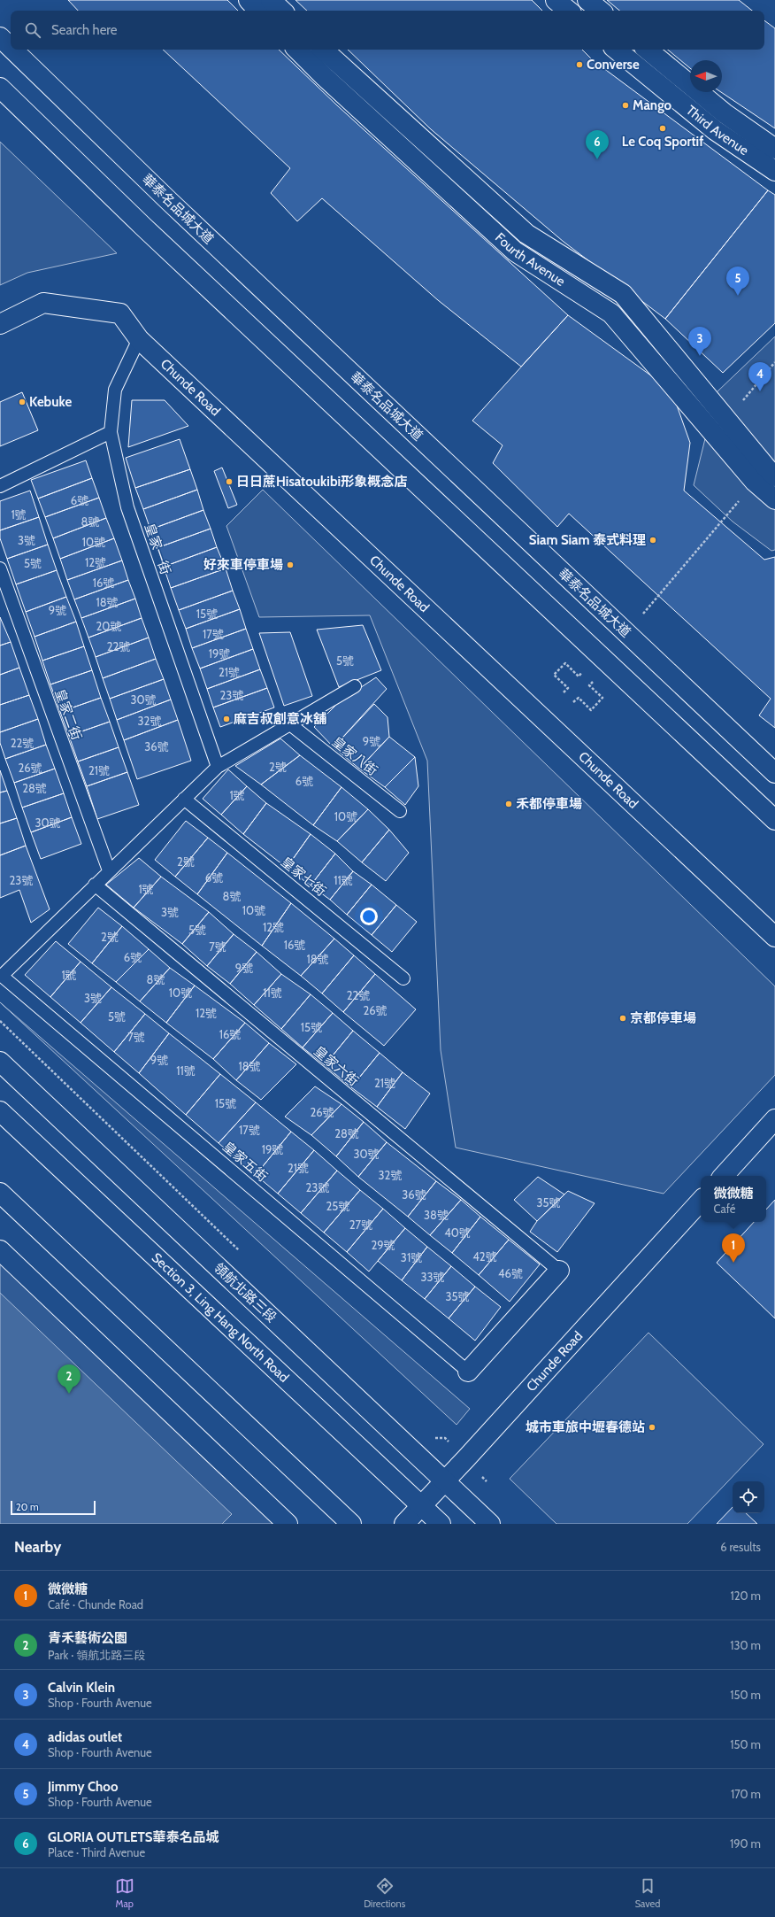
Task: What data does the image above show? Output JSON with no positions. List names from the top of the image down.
{
  "streets": {
    "street": [
      "Third Avenue",
      "華泰名品城大道",
      "Fourth Avenue",
      "Chunde Road",
      "領航北路三段",
      "Section 3, Ling Hang North Road"
    ],
    "lane": [
      "皇家一街",
      "皇家二街",
      "皇家八街",
      "皇家七街",
      "皇家六街",
      "皇家五街"
    ]
  },
  "crossings": [
    ["Chunde Road", "皇家一街"],
    ["Chunde Road", "領航北路三段"],
    ["Chunde Road", "Section 3, Ling Hang North Road"]
  ],
  "places": [
    "Converse",
    "Mango",
    "Le Coq Sportif",
    "Kebuke",
    "日日蔗Hisatoukibi形象概念店",
    "Siam Siam 泰式料理",
    "好來車停車場",
    "麻吉叔創意冰舖",
    "禾都停車場",
    "京都停車場",
    "城市車旅中壢春德站"
  ],
  "house_numbers": [
    "6號",
    "1號",
    "8號",
    "3號",
    "10號",
    "12號",
    "5號",
    "16號",
    "18號",
    "9號",
    "15號",
    "20號",
    "17號",
    "22號",
    "19號",
    "5號",
    "21號",
    "23號",
    "30號",
    "32號",
    "9號",
    "22號",
    "36號",
    "2號",
    "26號",
    "21號",
    "6號",
    "28號",
    "1號",
    "10號",
    "30號",
    "2號",
    "6號",
    "23號",
    "11號",
    "1號",
    "8號",
    "10號",
    "3號",
    "12號",
    "5號",
    "2號",
    "16號",
    "7號",
    "6號",
    "18號",
    "9號",
    "1號",
    "8號",
    "10號",
    "11號",
    "22號",
    "3號",
    "26號",
    "12號",
    "5號",
    "15號",
    "16號",
    "7號",
    "9號",
    "18號",
    "11號",
    "21號",
    "15號",
    "26號",
    "17號",
    "28號",
    "19號",
    "30號",
    "21號",
    "32號",
    "23號",
    "36號",
    "35號",
    "25號",
    "38號",
    "27號",
    "40號",
    "29號",
    "42號",
    "31號",
    "46號",
    "33號",
    "35號"
  ],
  "scale_bar": "20 m",
  "north": "left",
  "page": {
    "search": "Search here",
    "pins": [
      "6",
      "5",
      "3",
      "4",
      "1",
      "2"
    ],
    "popup": ["微微糖", "Café"],
    "scale": "20 m",
    "heading": ["Nearby", "6 results"],
    "list": [
      {
        "mark": "1",
        "name": "微微糖",
        "note": "Café · Chunde Road",
        "value": "120 m"
      },
      {
        "mark": "2",
        "name": "青禾藝術公園",
        "note": "Park · 領航北路三段",
        "value": "130 m"
      },
      {
        "mark": "3",
        "name": "Calvin Klein",
        "note": "Shop · Fourth Avenue",
        "value": "150 m"
      },
      {
        "mark": "4",
        "name": "adidas outlet",
        "note": "Shop · Fourth Avenue",
        "value": "150 m"
      },
      {
        "mark": "5",
        "name": "Jimmy Choo",
        "note": "Shop · Fourth Avenue",
        "value": "170 m"
      },
      {
        "mark": "6",
        "name": "GLORIA OUTLETS華泰名品城",
        "note": "Place · Third Avenue",
        "value": "190 m"
      }
    ],
    "nav": ["Map", "Directions", "Saved"]
  }
}
